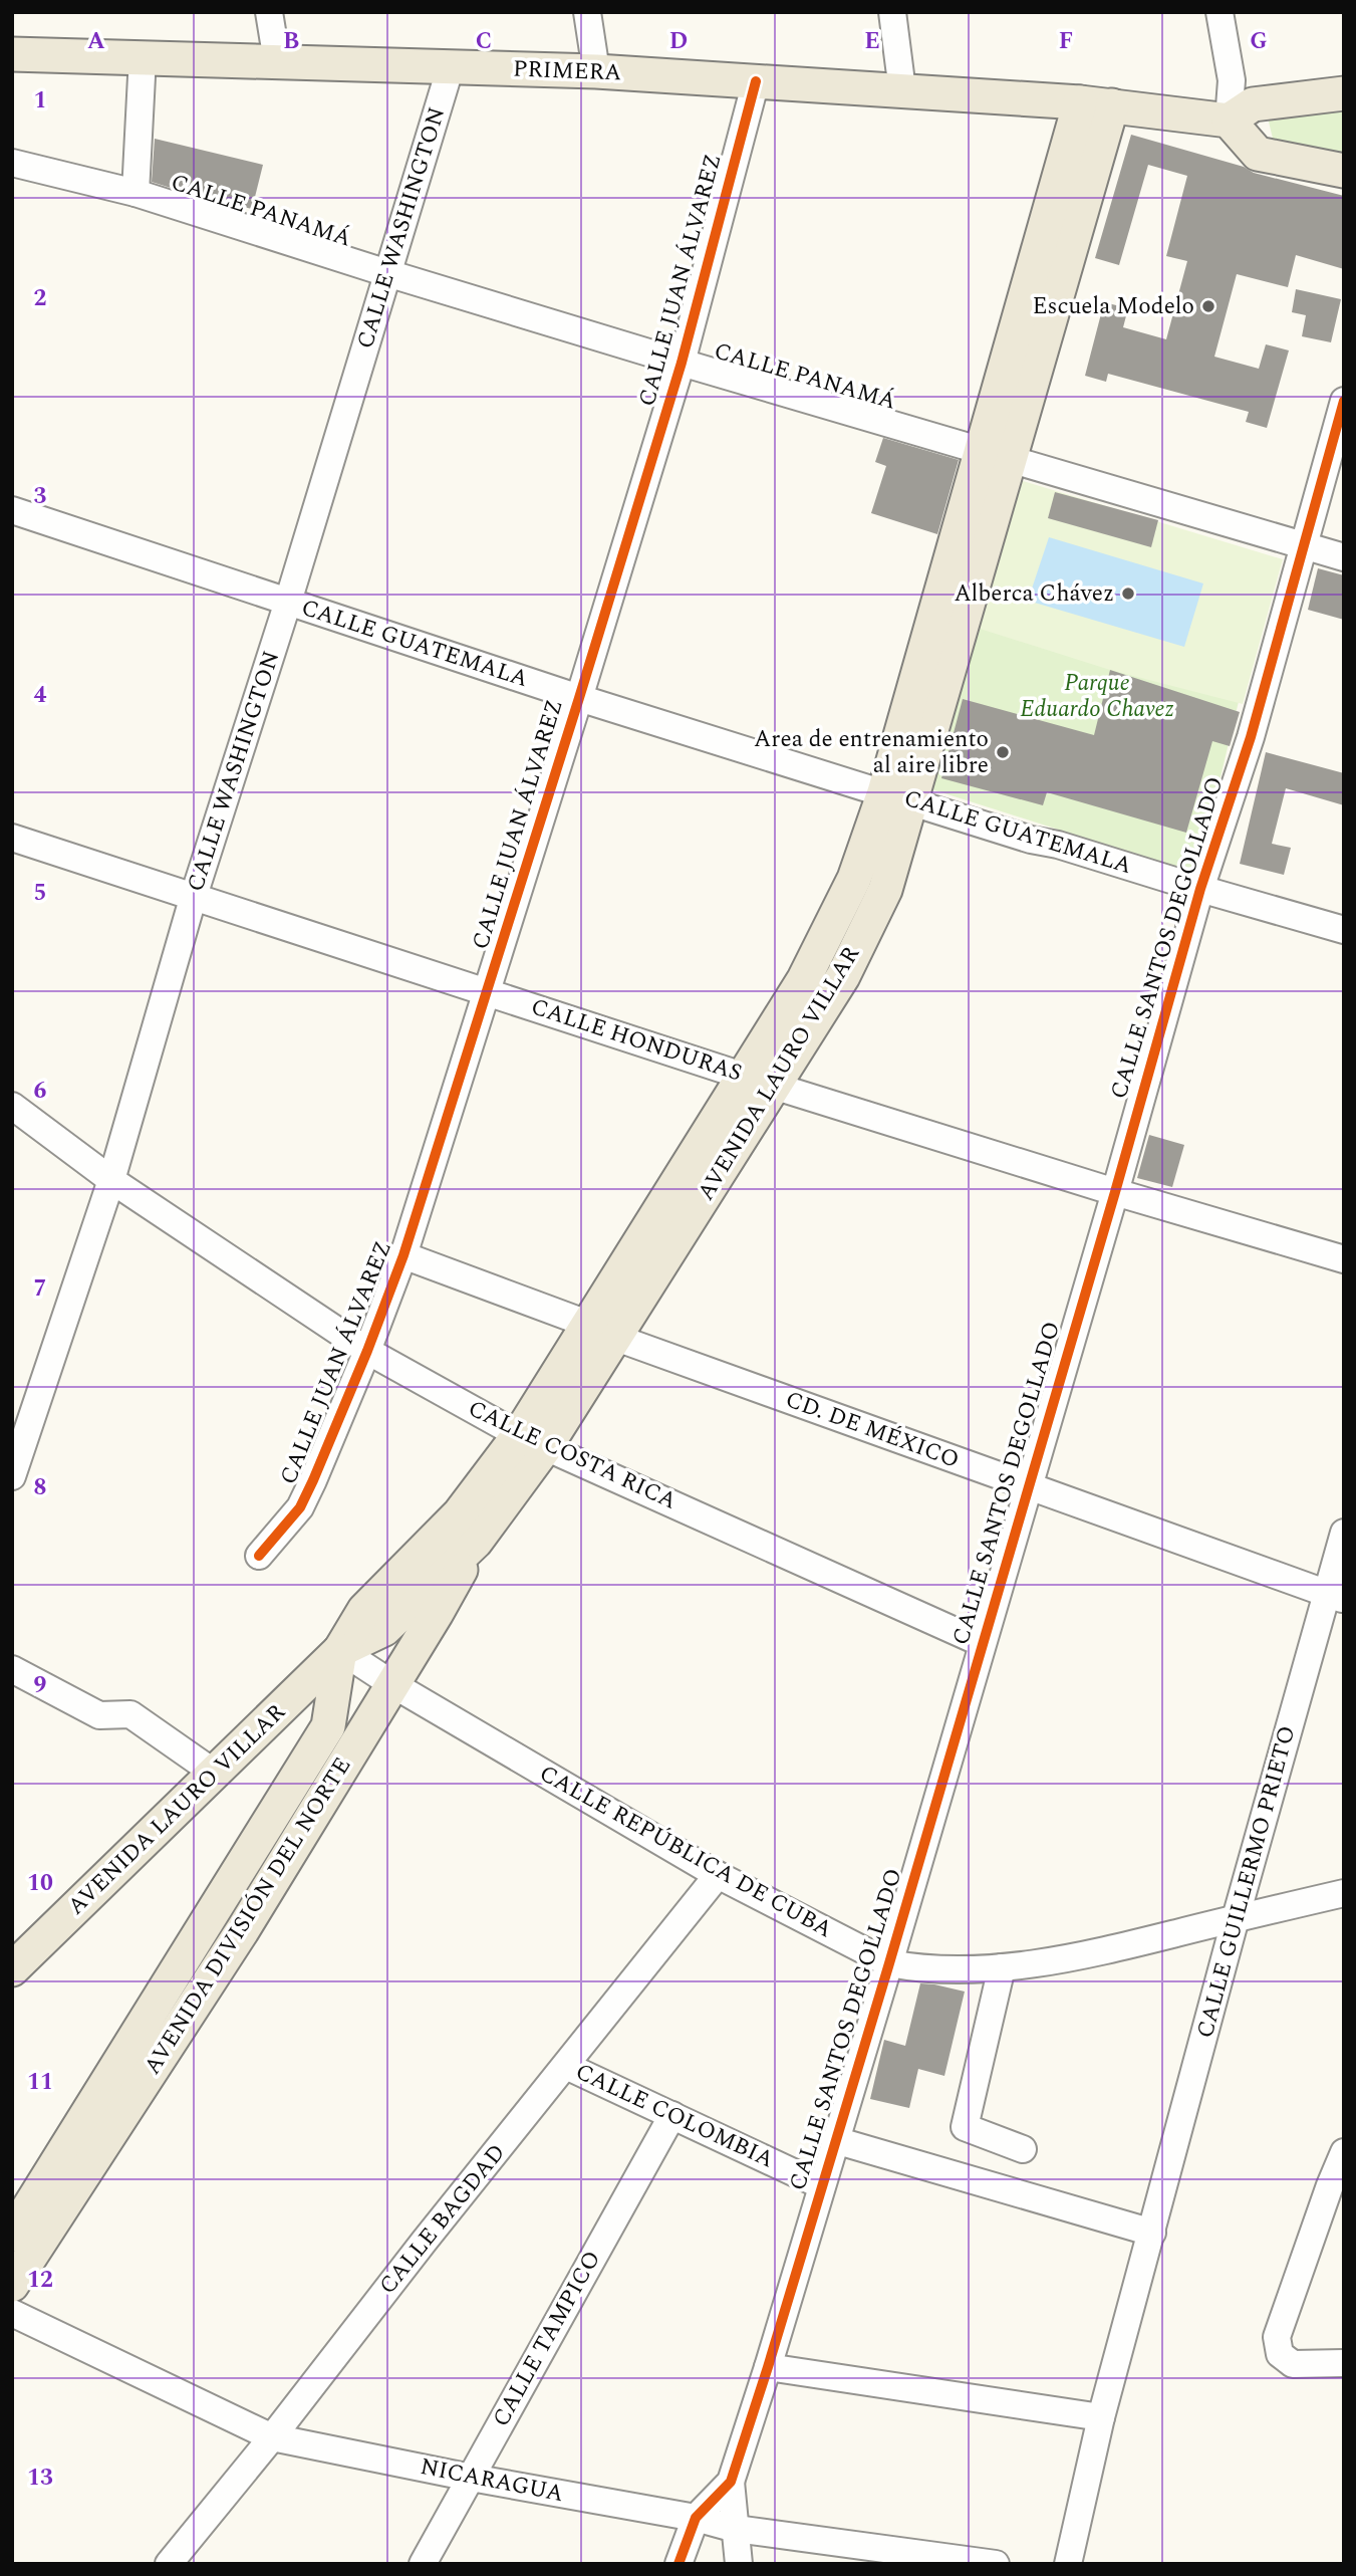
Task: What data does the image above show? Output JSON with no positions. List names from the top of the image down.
{
  "streets": {
    "main road": ["PRIMERA", "AVENIDA LAURO VILLAR", "AVENIDA DIVISIÓN DEL NORTE"],
    "street": [
      "CALLE PANAMÁ",
      "CALLE WASHINGTON",
      "CALLE JUAN ÁLVAREZ",
      "CALLE GUATEMALA",
      "CALLE SANTOS DEGOLLADO",
      "CALLE HONDURAS",
      "CD. DE MÉXICO",
      "CALLE COSTA RICA",
      "CALLE REPÚBLICA DE CUBA",
      "CALLE GUILLERMO PRIETO",
      "CALLE COLOMBIA",
      "CALLE BAGDAD",
      "CALLE TAMPICO",
      "NICARAGUA"
    ]
  },
  "crossings": [
    ["PRIMERA", "CALLE WASHINGTON"],
    ["PRIMERA", "CALLE JUAN ÁLVAREZ"],
    ["PRIMERA", "AVENIDA LAURO VILLAR"],
    ["CALLE PANAMÁ", "CALLE WASHINGTON"],
    ["CALLE PANAMÁ", "CALLE JUAN ÁLVAREZ"],
    ["CALLE PANAMÁ", "CALLE SANTOS DEGOLLADO"],
    ["CALLE PANAMÁ", "AVENIDA LAURO VILLAR"],
    ["CALLE WASHINGTON", "CALLE GUATEMALA"],
    ["CALLE WASHINGTON", "CALLE HONDURAS"],
    ["CALLE WASHINGTON", "CALLE COSTA RICA"],
    ["CALLE JUAN ÁLVAREZ", "CALLE GUATEMALA"],
    ["CALLE JUAN ÁLVAREZ", "CALLE HONDURAS"],
    ["CALLE JUAN ÁLVAREZ", "CD. DE MÉXICO"],
    ["CALLE JUAN ÁLVAREZ", "CALLE COSTA RICA"],
    ["CALLE GUATEMALA", "CALLE SANTOS DEGOLLADO"],
    ["CALLE GUATEMALA", "AVENIDA LAURO VILLAR"],
    ["CALLE SANTOS DEGOLLADO", "CALLE HONDURAS"],
    ["CALLE SANTOS DEGOLLADO", "CD. DE MÉXICO"],
    ["CALLE SANTOS DEGOLLADO", "CALLE COSTA RICA"],
    ["CALLE SANTOS DEGOLLADO", "CALLE REPÚBLICA DE CUBA"],
    ["CALLE SANTOS DEGOLLADO", "CALLE COLOMBIA"],
    ["CALLE SANTOS DEGOLLADO", "NICARAGUA"],
    ["CALLE HONDURAS", "AVENIDA LAURO VILLAR"],
    ["AVENIDA LAURO VILLAR", "CD. DE MÉXICO"],
    ["AVENIDA LAURO VILLAR", "CALLE COSTA RICA"],
    ["AVENIDA LAURO VILLAR", "CALLE REPÚBLICA DE CUBA"],
    ["AVENIDA LAURO VILLAR", "AVENIDA DIVISIÓN DEL NORTE"],
    ["CD. DE MÉXICO", "CALLE GUILLERMO PRIETO"],
    ["CALLE REPÚBLICA DE CUBA", "CALLE GUILLERMO PRIETO"],
    ["CALLE REPÚBLICA DE CUBA", "AVENIDA DIVISIÓN DEL NORTE"],
    ["CALLE REPÚBLICA DE CUBA", "CALLE BAGDAD"],
    ["CALLE COLOMBIA", "CALLE BAGDAD"],
    ["CALLE COLOMBIA", "CALLE TAMPICO"],
    ["CALLE BAGDAD", "NICARAGUA"],
    ["CALLE TAMPICO", "NICARAGUA"]
  ],
  "parks": ["Parque Eduardo Chavez"],
  "places": ["Escuela Modelo", "Alberca Chávez", "Area de entrenamiento al aire libre"],
  "grid": {
    "columns": [
      "A",
      "B",
      "C",
      "D",
      "E",
      "F",
      "G"
    ],
    "rows": [
      "1",
      "2",
      "3",
      "4",
      "5",
      "6",
      "7",
      "8",
      "9",
      "10",
      "11",
      "12",
      "13"
    ]
  }
}
